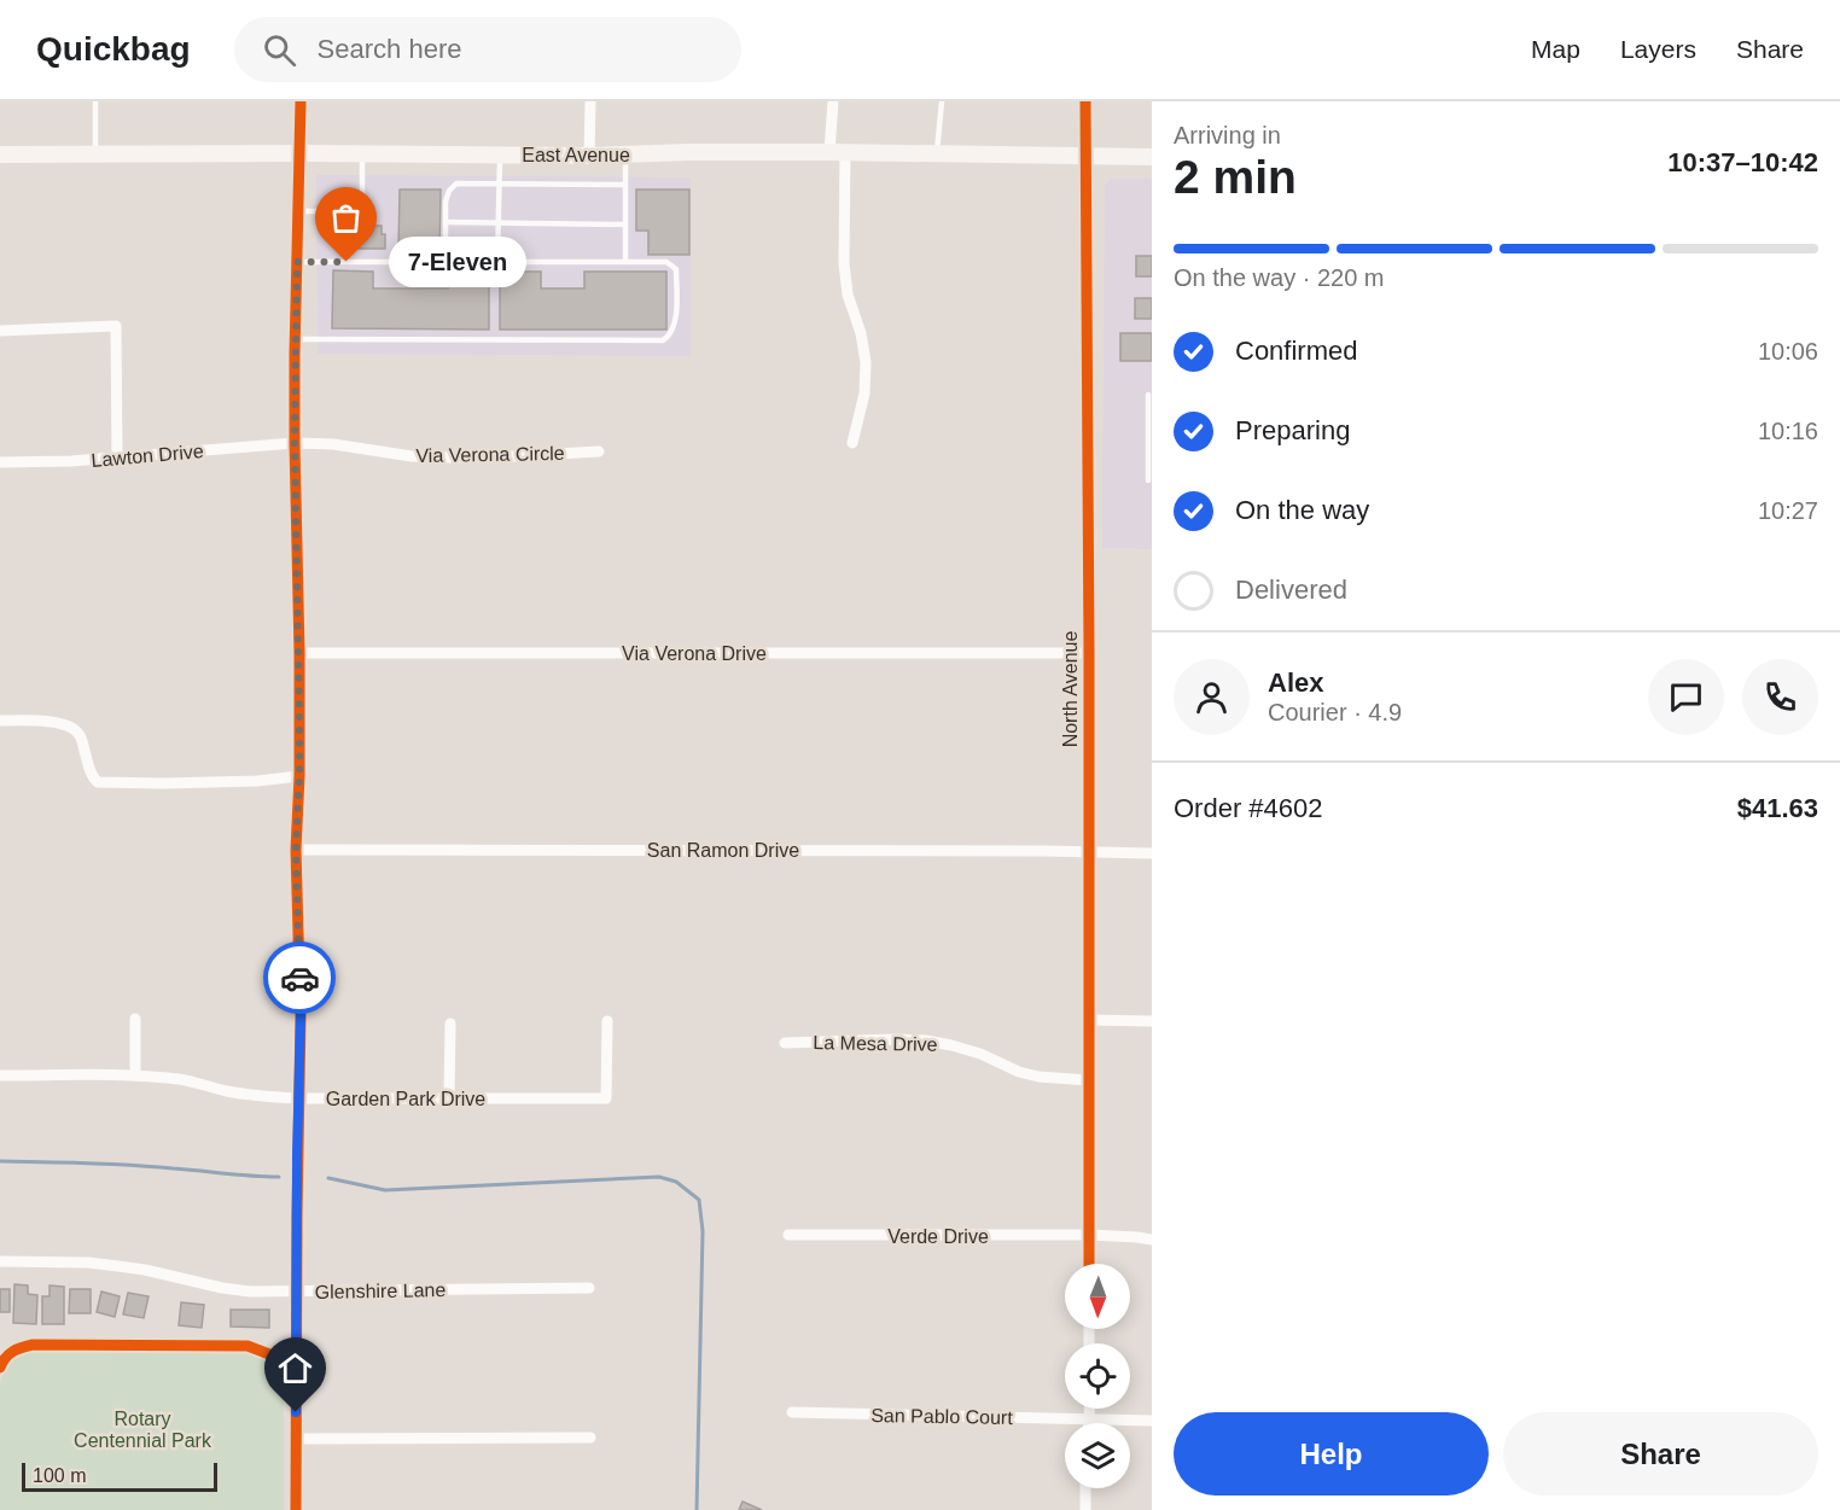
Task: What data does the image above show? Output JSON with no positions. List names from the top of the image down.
{
  "streets": {
    "main road": ["East Avenue"],
    "street": [
      "Via Verona Circle",
      "Lawton Drive",
      "Via Verona Drive",
      "North Avenue",
      "San Ramon Drive",
      "La Mesa Drive",
      "Garden Park Drive",
      "Verde Drive",
      "Glenshire Lane",
      "San Pablo Court"
    ]
  },
  "crossings": [
    ["East Avenue", "North Avenue"],
    ["Via Verona Circle", "Lawton Drive"],
    ["Via Verona Drive", "North Avenue"],
    ["North Avenue", "San Ramon Drive"],
    ["North Avenue", "La Mesa Drive"],
    ["North Avenue", "Verde Drive"]
  ],
  "parks": ["Rotary Centennial Park"],
  "places": ["7-Eleven"],
  "scale_bar": "100 m",
  "north": "bottom",
  "page": {
    "header": "Quickbag",
    "search": "Search here",
    "nav": ["Map", "Layers", "Share"],
    "heading": ["2 min", "Arriving in", "10:37–10:42"],
    "panel": [
      "Alex",
      "Courier · 4.9",
      "Order #4602",
      "$41.63"
    ],
    "bar": "On the way · 220 m",
    "bubble": "7-Eleven",
    "list": [
      ["Confirmed", "10:06"],
      ["Preparing", "10:16"],
      ["On the way", "10:27"],
      "Delivered"
    ],
    "buttons": ["Help", "Share"],
    "scale": "100 m"
  }
}
